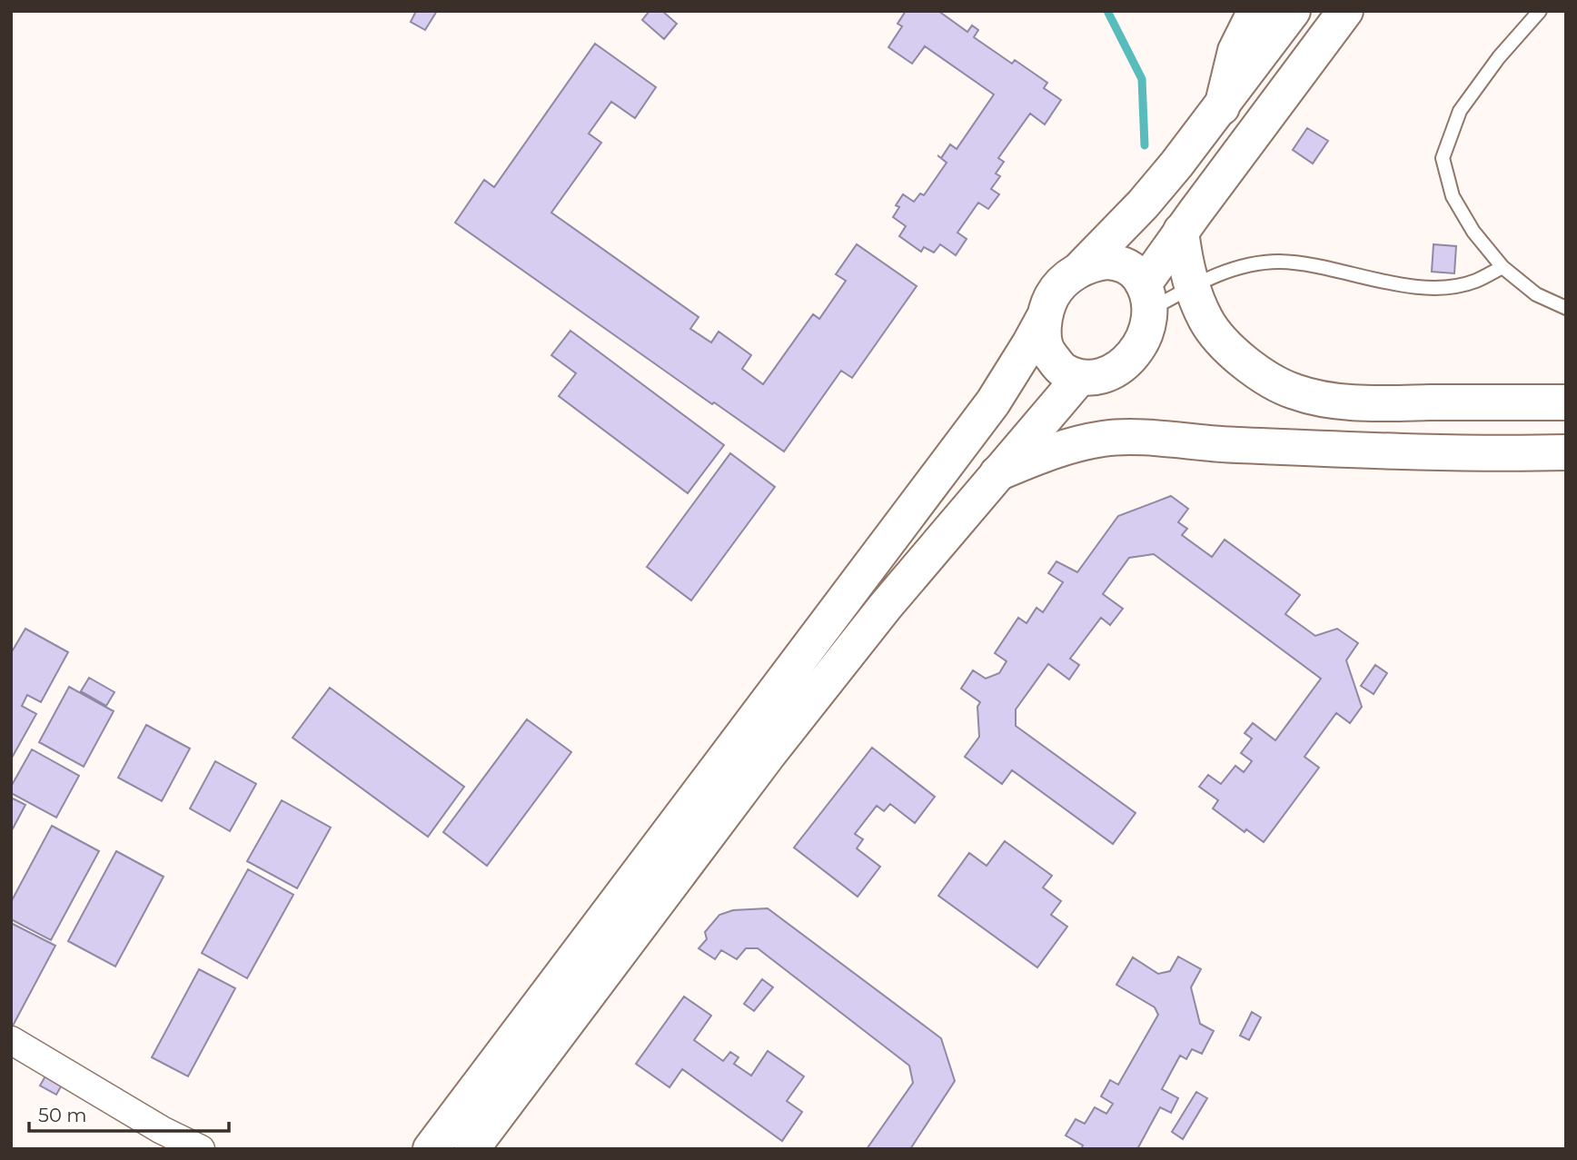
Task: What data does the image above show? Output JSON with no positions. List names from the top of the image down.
{
  "scale_bar": "50 m"
}
